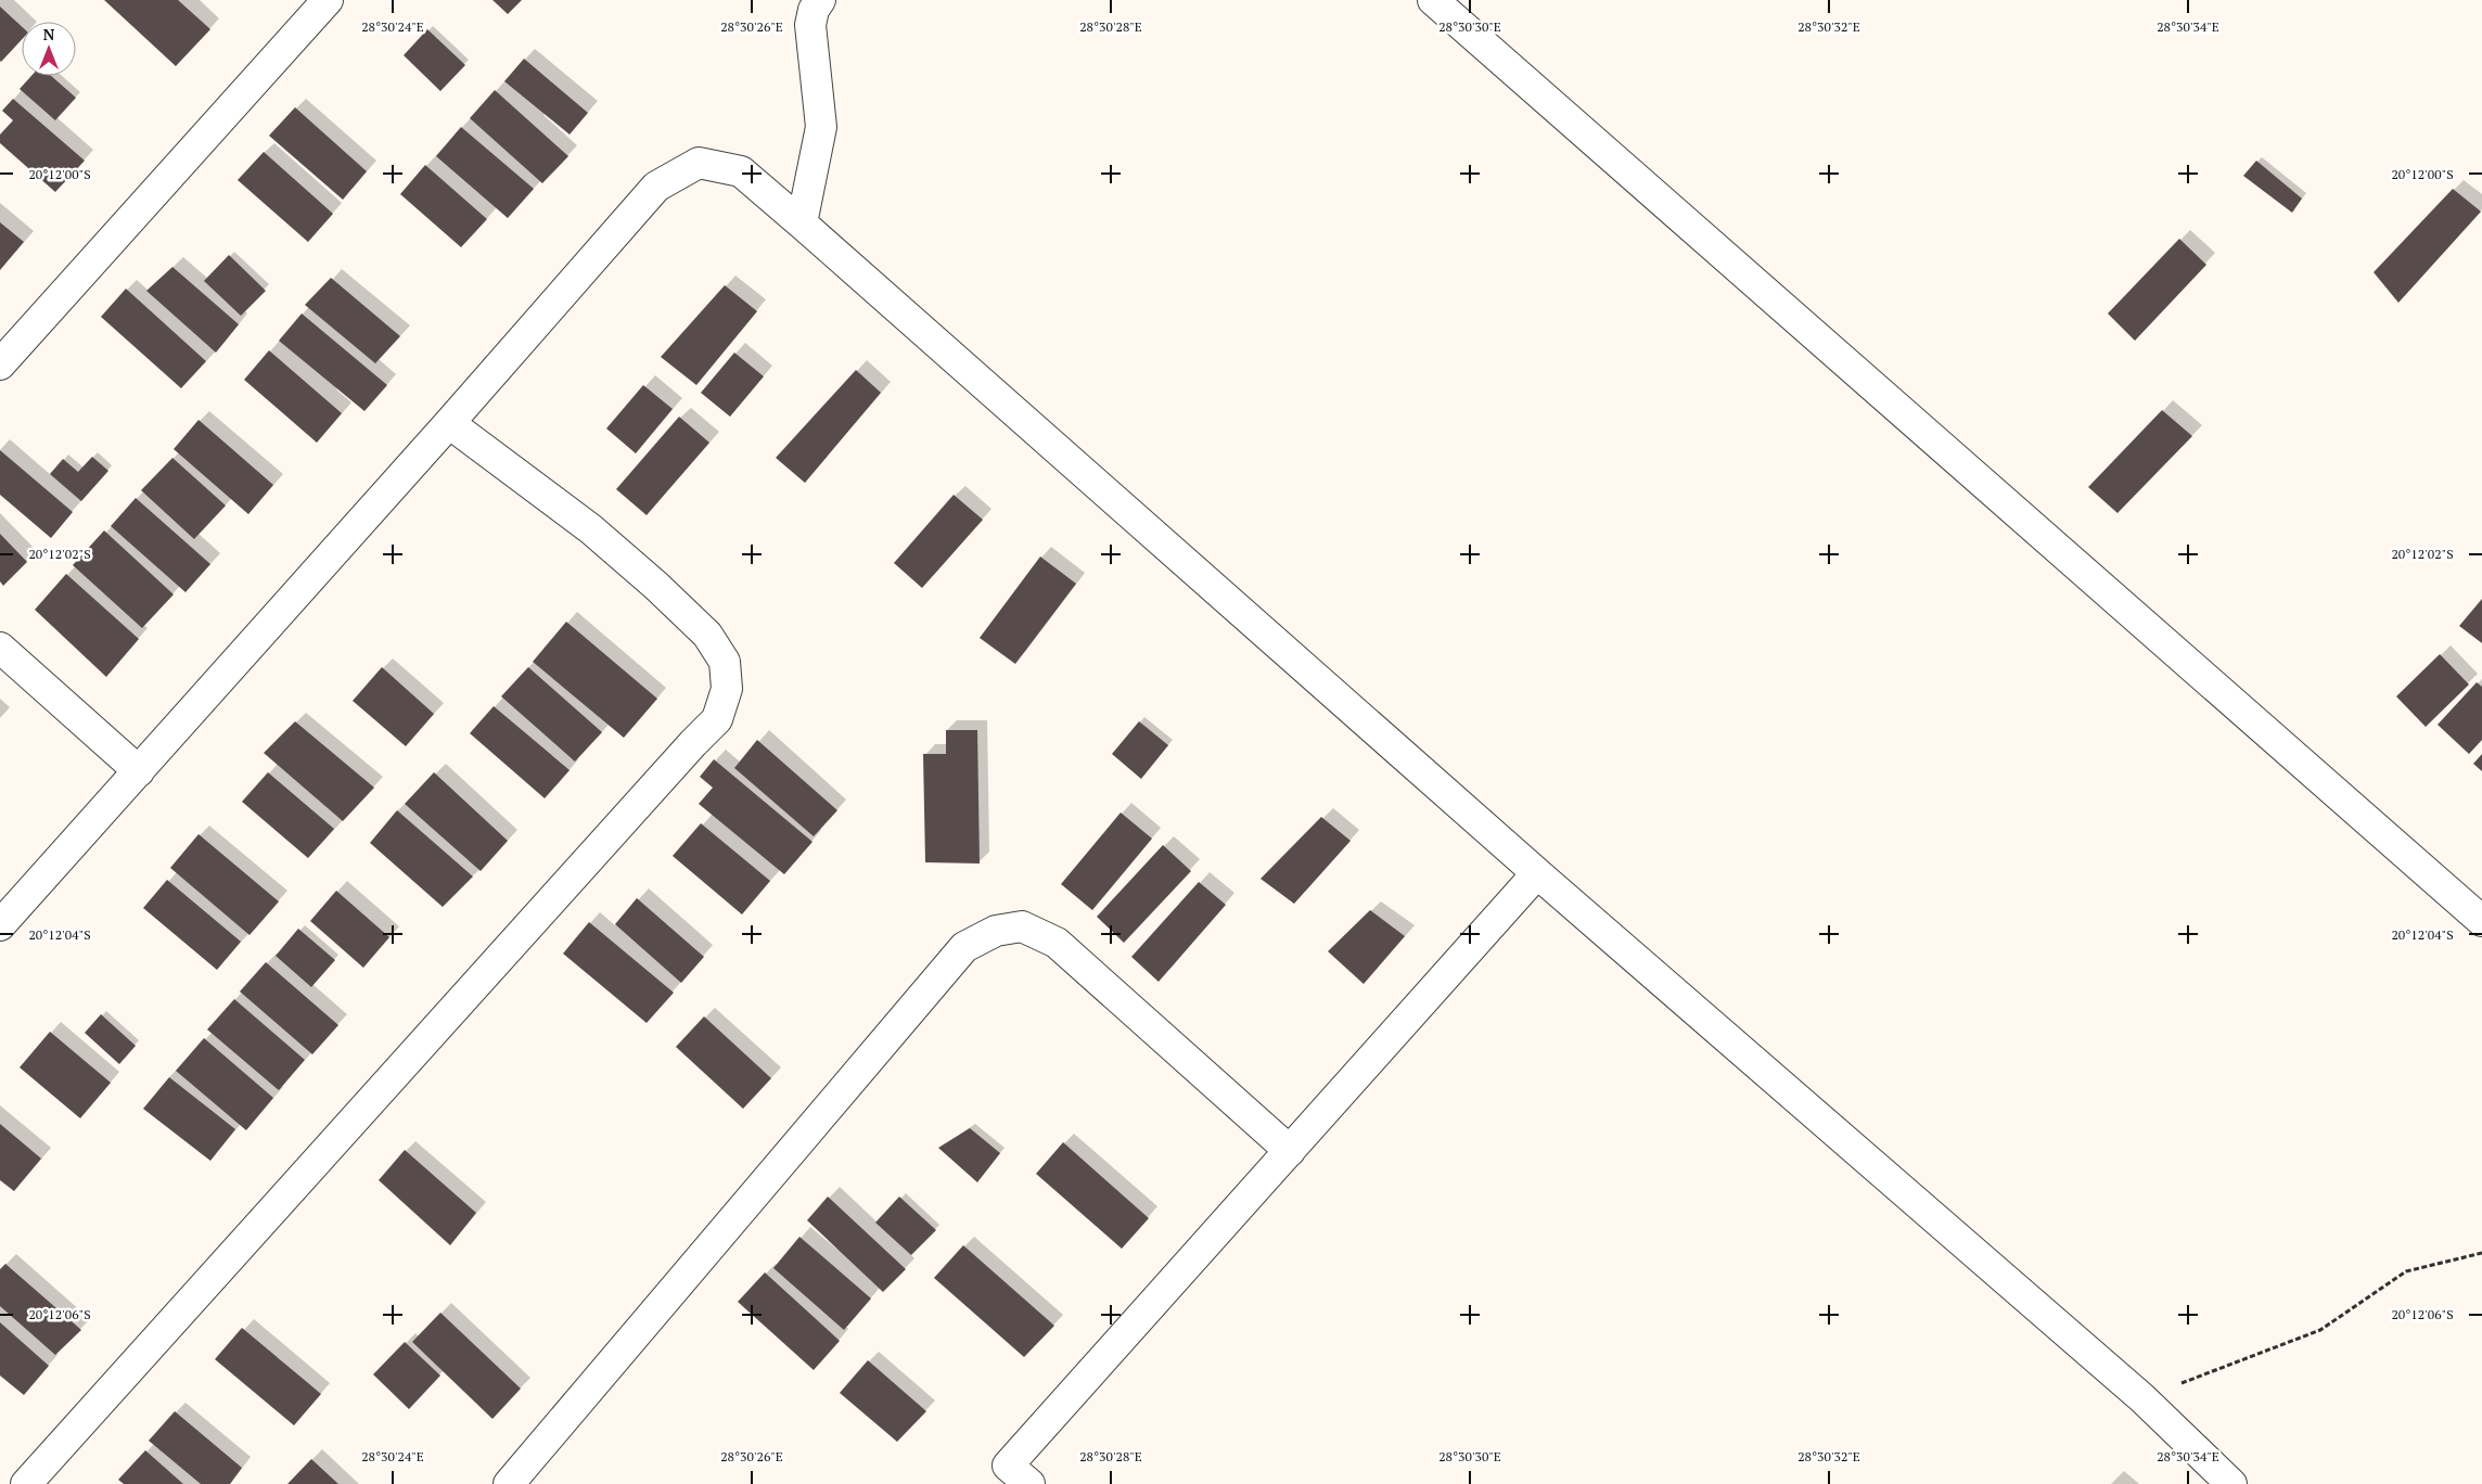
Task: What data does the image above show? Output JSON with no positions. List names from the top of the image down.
{
  "north": "top",
  "coordinates": [
    "28°30'24\"E",
    "28°30'26\"E",
    "28°30'28\"E",
    "28°30'30\"E",
    "28°30'32\"E",
    "28°30'34\"E",
    "20°12'00\"S",
    "20°12'02\"S",
    "20°12'04\"S",
    "20°12'06\"S"
  ]
}
